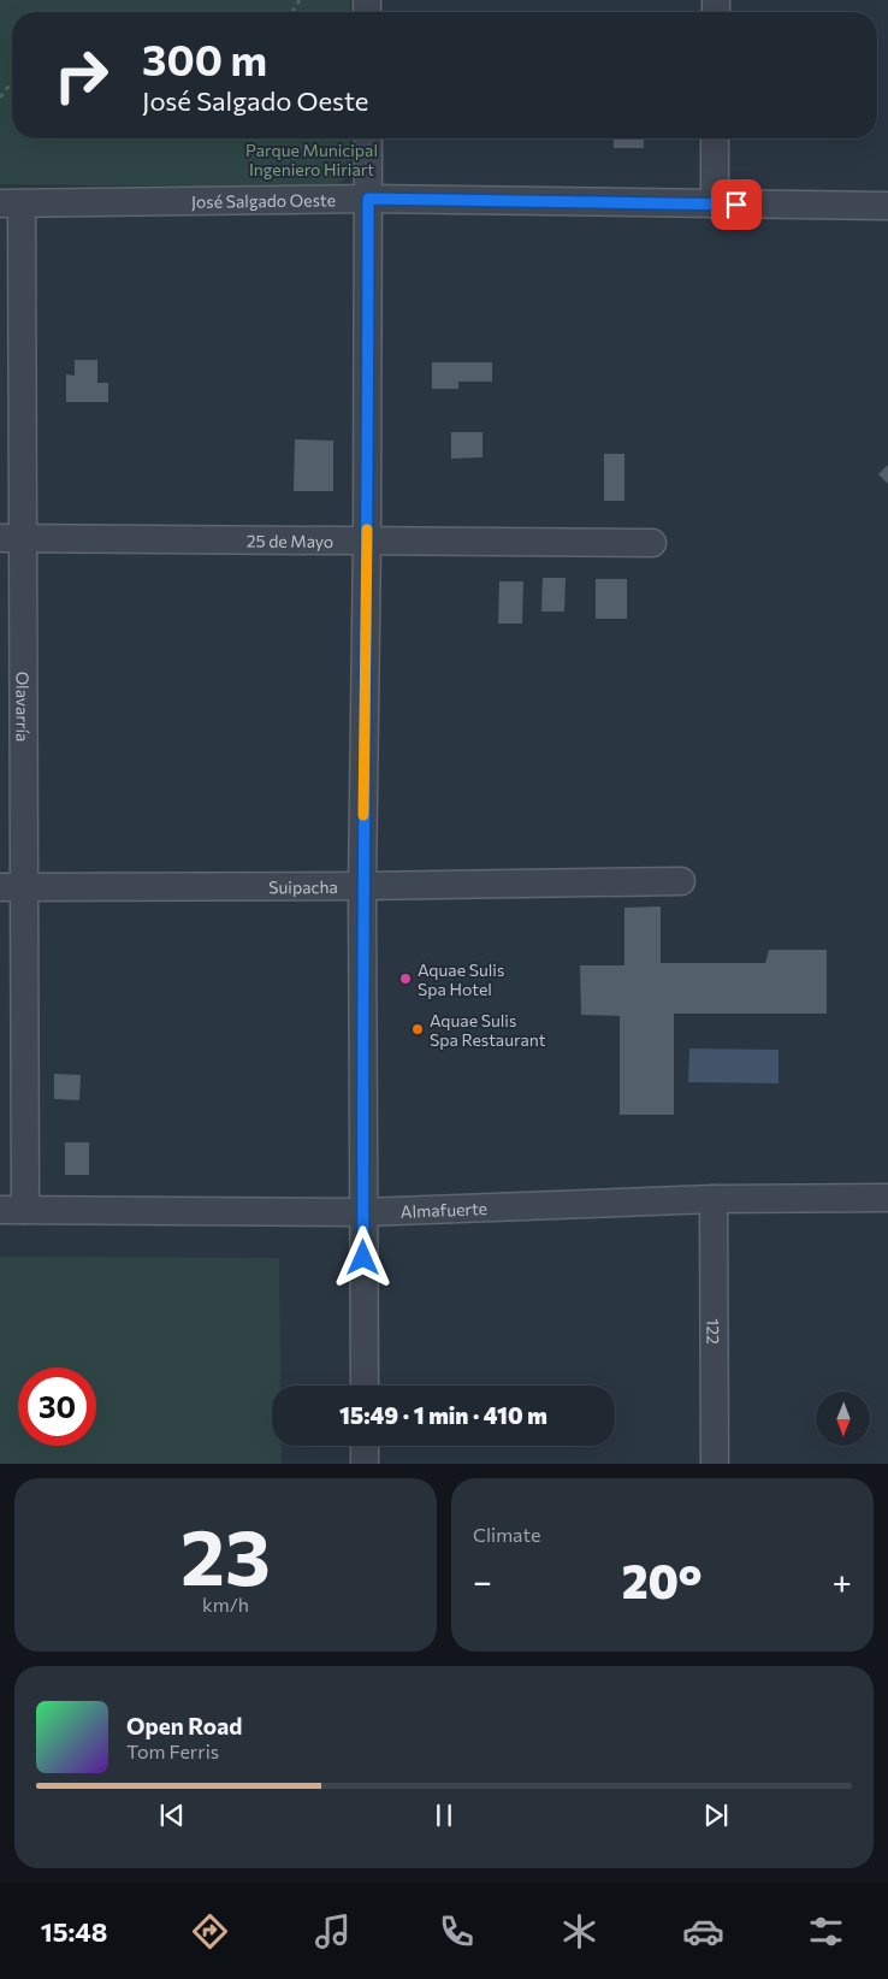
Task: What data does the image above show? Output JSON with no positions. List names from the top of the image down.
{
  "streets": {
    "street": [
      "José Salgado Oeste",
      "25 de Mayo",
      "Olavarría",
      "Suipacha",
      "Almafuerte",
      "122"
    ]
  },
  "crossings": [
    ["José Salgado Oeste", "Olavarría"],
    ["25 de Mayo", "Olavarría"],
    ["Olavarría", "Suipacha"],
    ["Olavarría", "Almafuerte"],
    ["Almafuerte", "122"]
  ],
  "parks": ["Parque Municipal Ingeniero Hiriart"],
  "places": ["Aquae Sulis Spa Hotel", "Aquae Sulis Spa Restaurant"],
  "north": "bottom",
  "page": {
    "turn": ["300 m", "José Salgado Oeste"],
    "limit": "30",
    "trip": "15:49 · 1 min · 410 m",
    "tile": [
      ["23", "km/h"],
      "Climate"
    ],
    "heat": ["−", "20°", "+"],
    "song": ["Open Road", "Tom Ferris"],
    "tabs": "15:48"
  }
}
